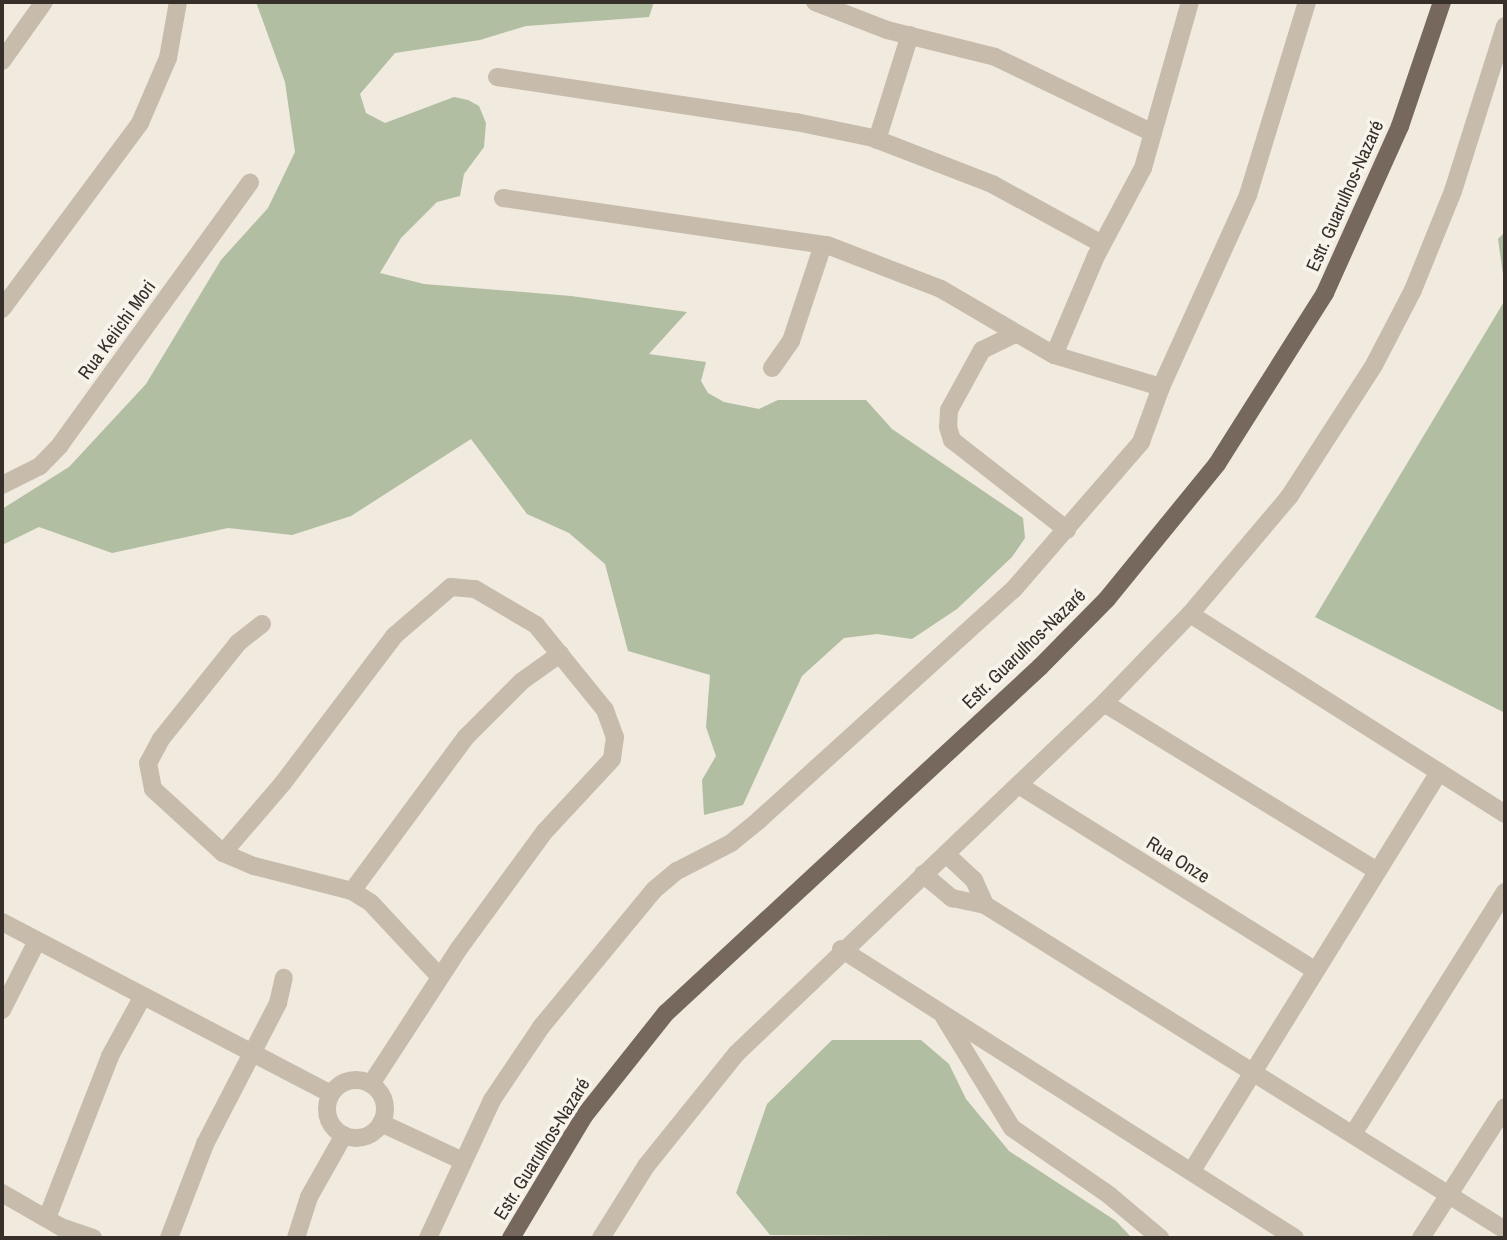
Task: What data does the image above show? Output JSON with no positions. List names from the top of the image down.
{
  "streets": {
    "main road": ["Estr. Guarulhos-Nazaré"],
    "street": ["Rua Keiichi Mori", "Rua Onze"]
  }
}
